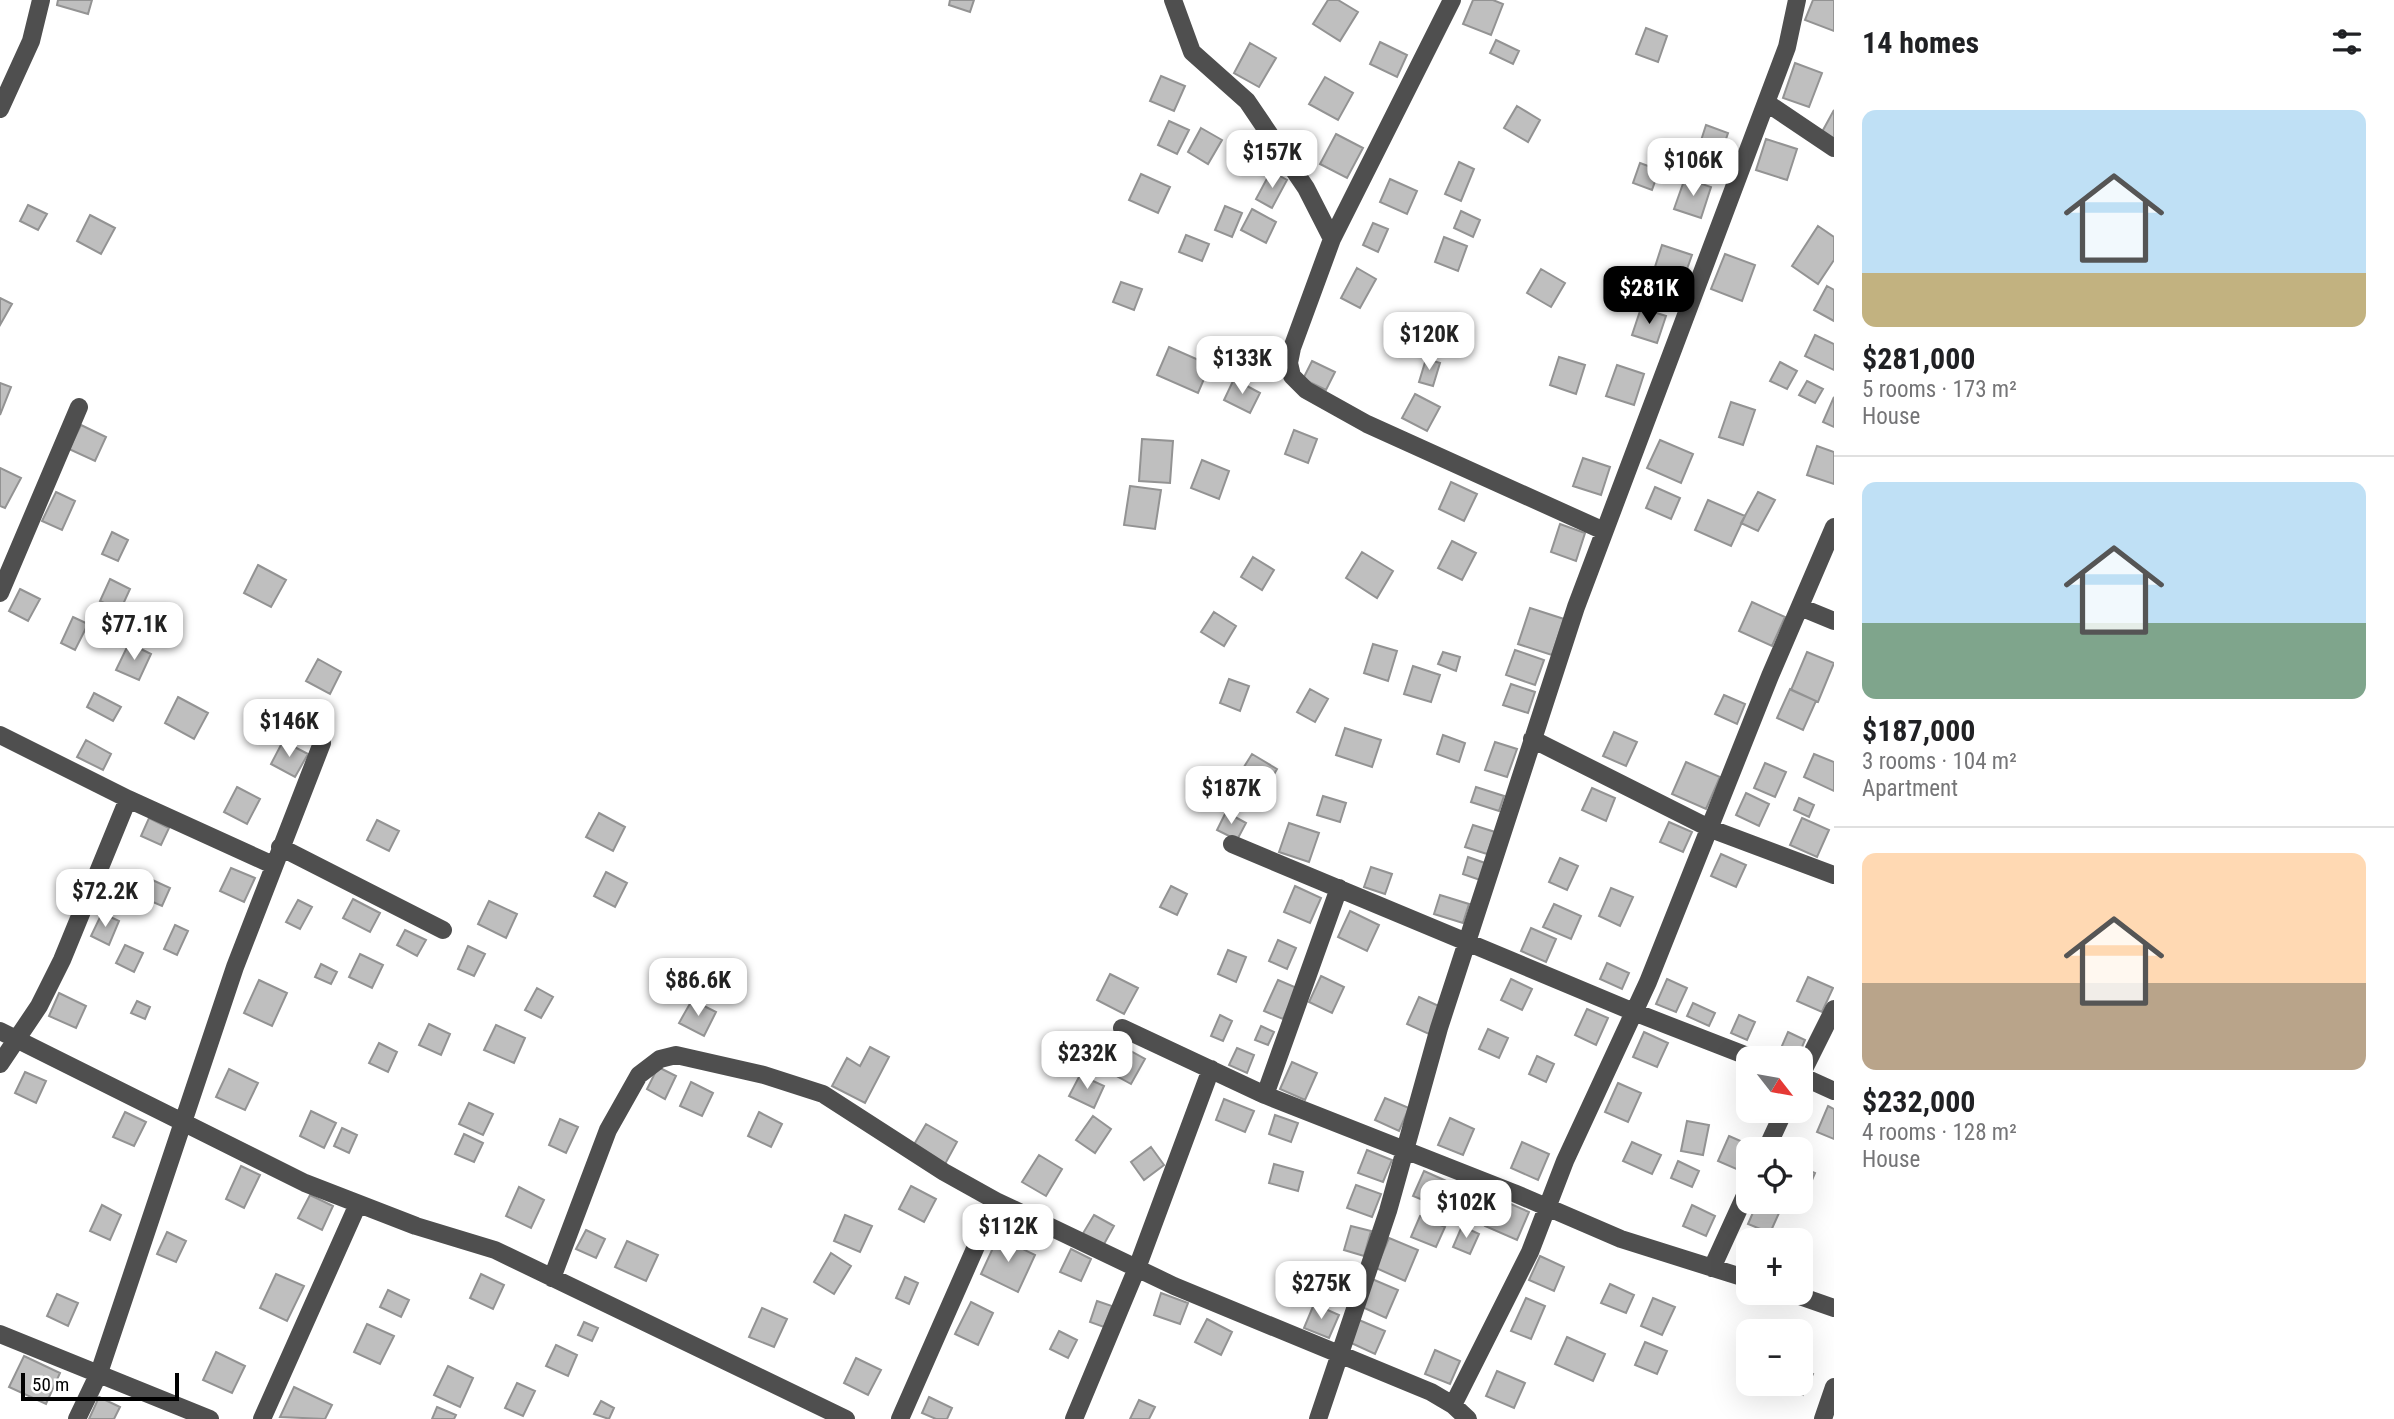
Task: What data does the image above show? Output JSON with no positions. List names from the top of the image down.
{
  "scale_bar": "50 m",
  "north": "bottom right",
  "page": {
    "heading": "14 homes",
    "list": [
      {
        "name": "$281,000",
        "note": "5 rooms · 173 m² · House"
      },
      {
        "name": "$187,000",
        "note": "3 rooms · 104 m² · Apartment"
      },
      {
        "name": "$232,000",
        "note": "4 rooms · 128 m² · House"
      }
    ],
    "price": [
      "$157K",
      "$106K",
      "$281K",
      "$120K",
      "$133K",
      "$77.1K",
      "$146K",
      "$187K",
      "$72.2K",
      "$86.6K",
      "$232K",
      "$102K",
      "$112K",
      "$275K"
    ],
    "map_buttons": ["+", "−"],
    "scale": "50 m"
  }
}
